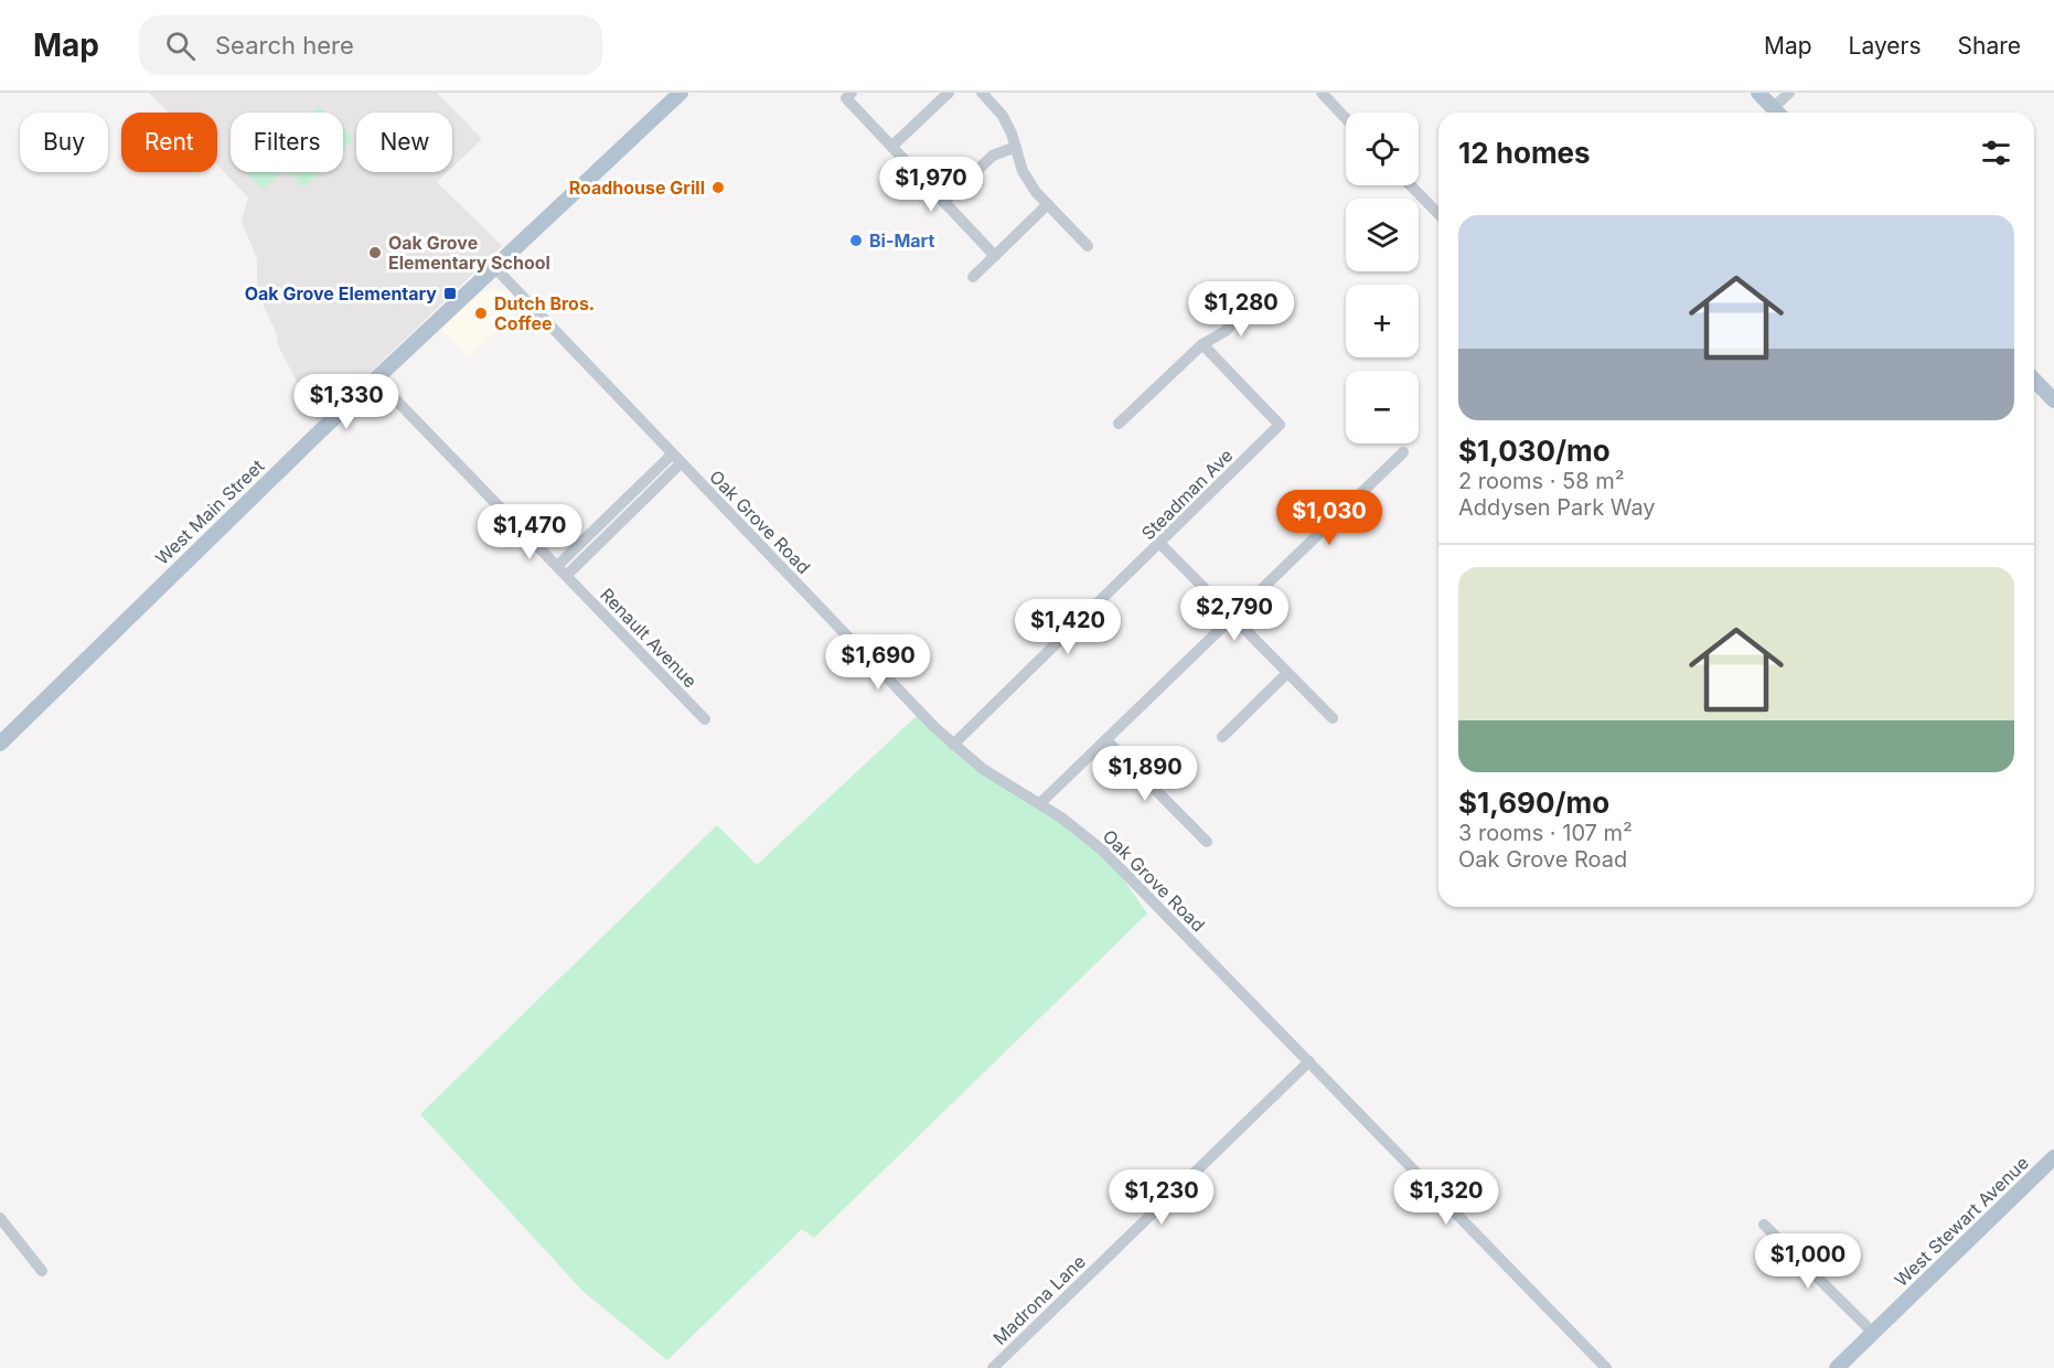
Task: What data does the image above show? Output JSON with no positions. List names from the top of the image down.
{
  "streets": {
    "main road": ["West Main Street", "West Stewart Avenue"],
    "street": [
      "Steadman Ave",
      "Oak Grove Road",
      "Renault Avenue",
      "Madrona Lane"
    ]
  },
  "crossings": [
    ["Steadman Ave", "Oak Grove Road"],
    ["West Main Street", "Oak Grove Road"],
    ["West Main Street", "Renault Avenue"],
    ["Oak Grove Road", "Madrona Lane"]
  ],
  "places": {
    "other": [
      "Roadhouse Grill",
      "Bi-Mart",
      "Oak Grove Elementary School",
      "Dutch Bros. Coffee"
    ],
    "transit": ["Oak Grove Elementary"]
  },
  "page": {
    "header": "Map",
    "search": "Search here",
    "nav": ["Map", "Layers", "Share"],
    "map_buttons": ["+", "−"],
    "chip": [
      "Buy",
      "Rent",
      "Filters",
      "New"
    ],
    "heading": "12 homes",
    "price": [
      "$1,970",
      "$1,280",
      "$1,330",
      "$1,030",
      "$1,470",
      "$2,790",
      "$1,420",
      "$1,690",
      "$1,890",
      "$1,230",
      "$1,320",
      "$1,000"
    ],
    "list": [
      {
        "name": "$1,030/mo",
        "note": "2 rooms · 58 m² · Addysen Park Way"
      },
      {
        "name": "$1,690/mo",
        "note": "3 rooms · 107 m² · Oak Grove Road"
      }
    ]
  }
}
